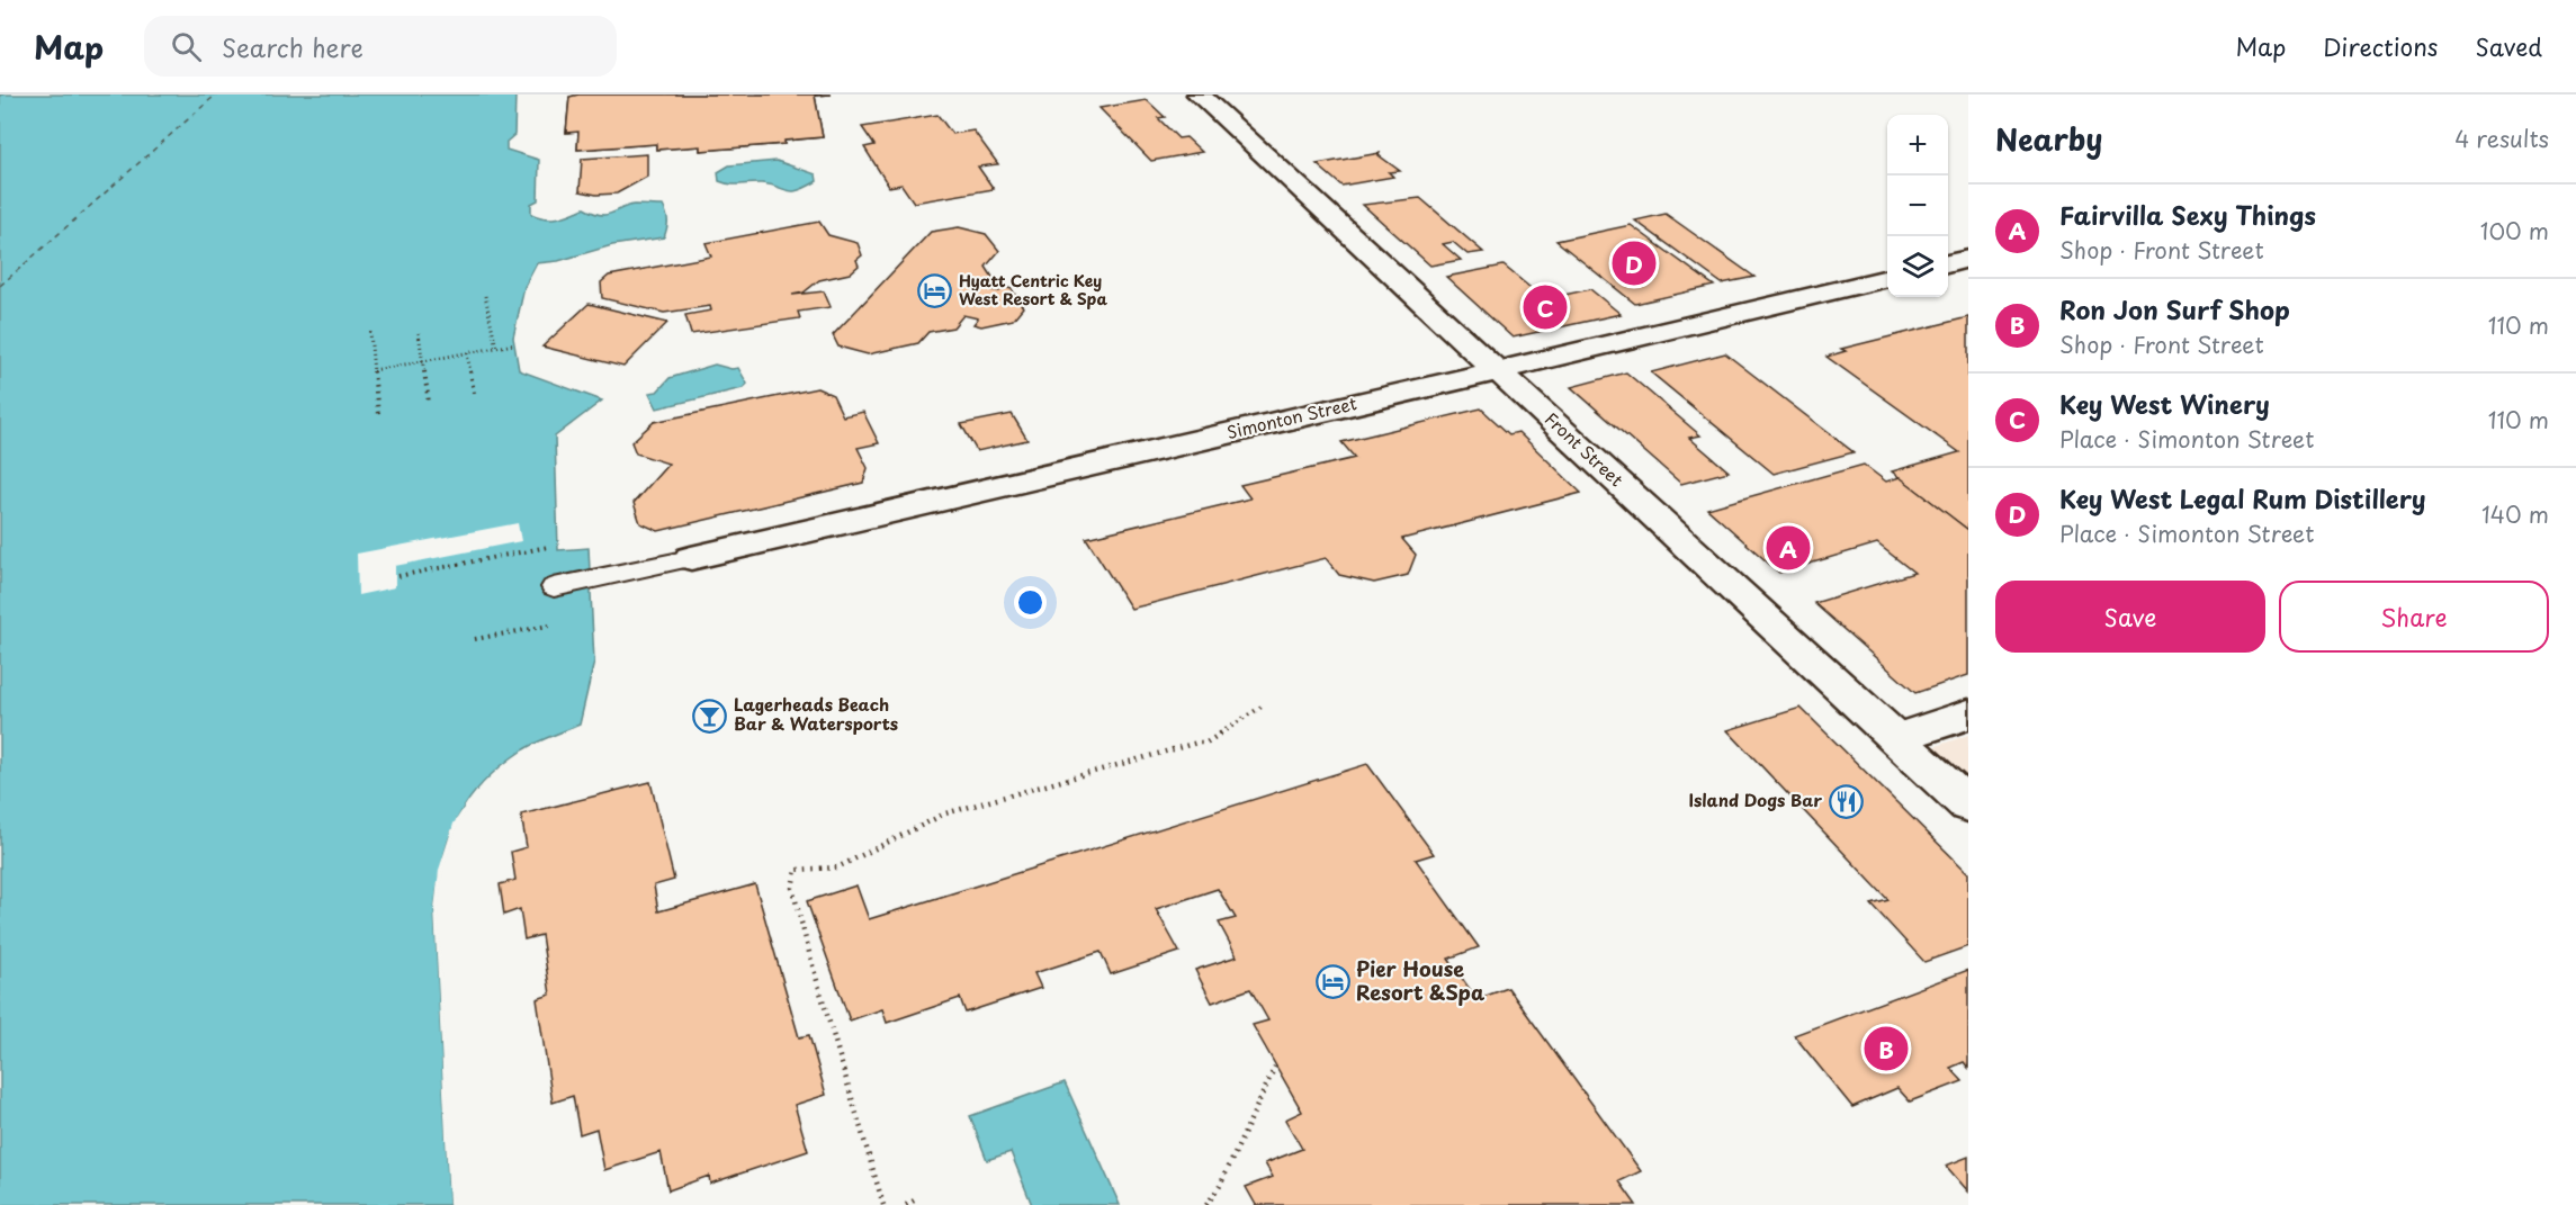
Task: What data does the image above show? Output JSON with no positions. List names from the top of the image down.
{
  "streets": {
    "street": ["Simonton Street", "Front Street"]
  },
  "crossings": [
    ["Simonton Street", "Front Street"]
  ],
  "places": {
    "hotel": ["Hyatt Centric Key West Resort & Spa", "Pier House Resort &Spa"],
    "bar": ["Lagerheads Beach Bar & Watersports"],
    "restaurant": ["Island Dogs Bar"]
  },
  "page": {
    "header": "Map",
    "search": "Search here",
    "nav": ["Map", "Directions", "Saved"],
    "heading": ["Nearby", "4 results"],
    "map_buttons": ["+", "−"],
    "list": [
      {
        "mark": "A",
        "name": "Fairvilla Sexy Things",
        "note": "Shop · Front Street",
        "value": "100 m"
      },
      {
        "mark": "B",
        "name": "Ron Jon Surf Shop",
        "note": "Shop · Front Street",
        "value": "110 m"
      },
      {
        "mark": "C",
        "name": "Key West Winery",
        "note": "Place · Simonton Street",
        "value": "110 m"
      },
      {
        "mark": "D",
        "name": "Key West Legal Rum Distillery",
        "note": "Place · Simonton Street",
        "value": "140 m"
      }
    ],
    "pins": [
      "D",
      "C",
      "A",
      "B"
    ],
    "buttons": ["Save", "Share"]
  }
}
